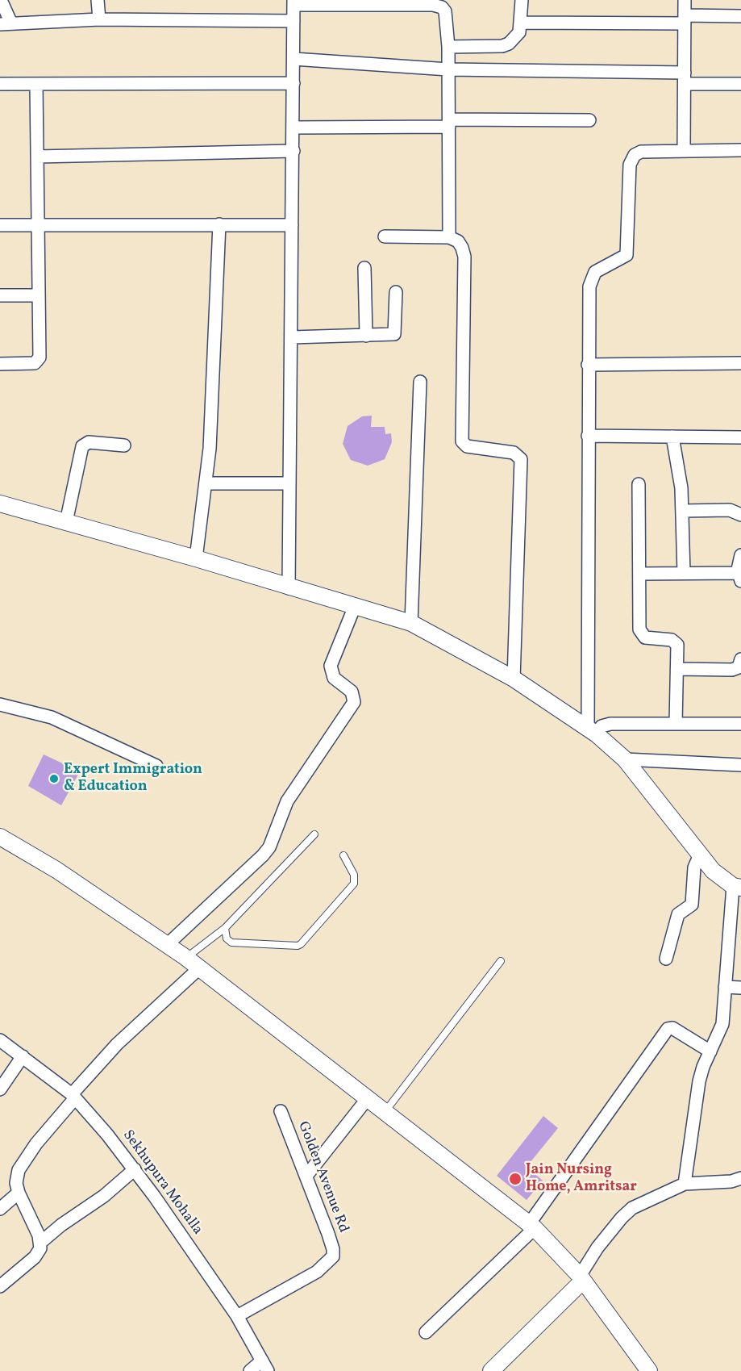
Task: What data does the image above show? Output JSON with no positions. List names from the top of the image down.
{
  "streets": {
    "street": ["Golden Avenue Rd", "Sekhupura Mohalla"]
  },
  "crossings": [
    ["Golden Avenue Rd", "Sekhupura Mohalla"]
  ],
  "places": ["Expert Immigration & Education", "Jain Nursing Home, Amritsar"]
}
